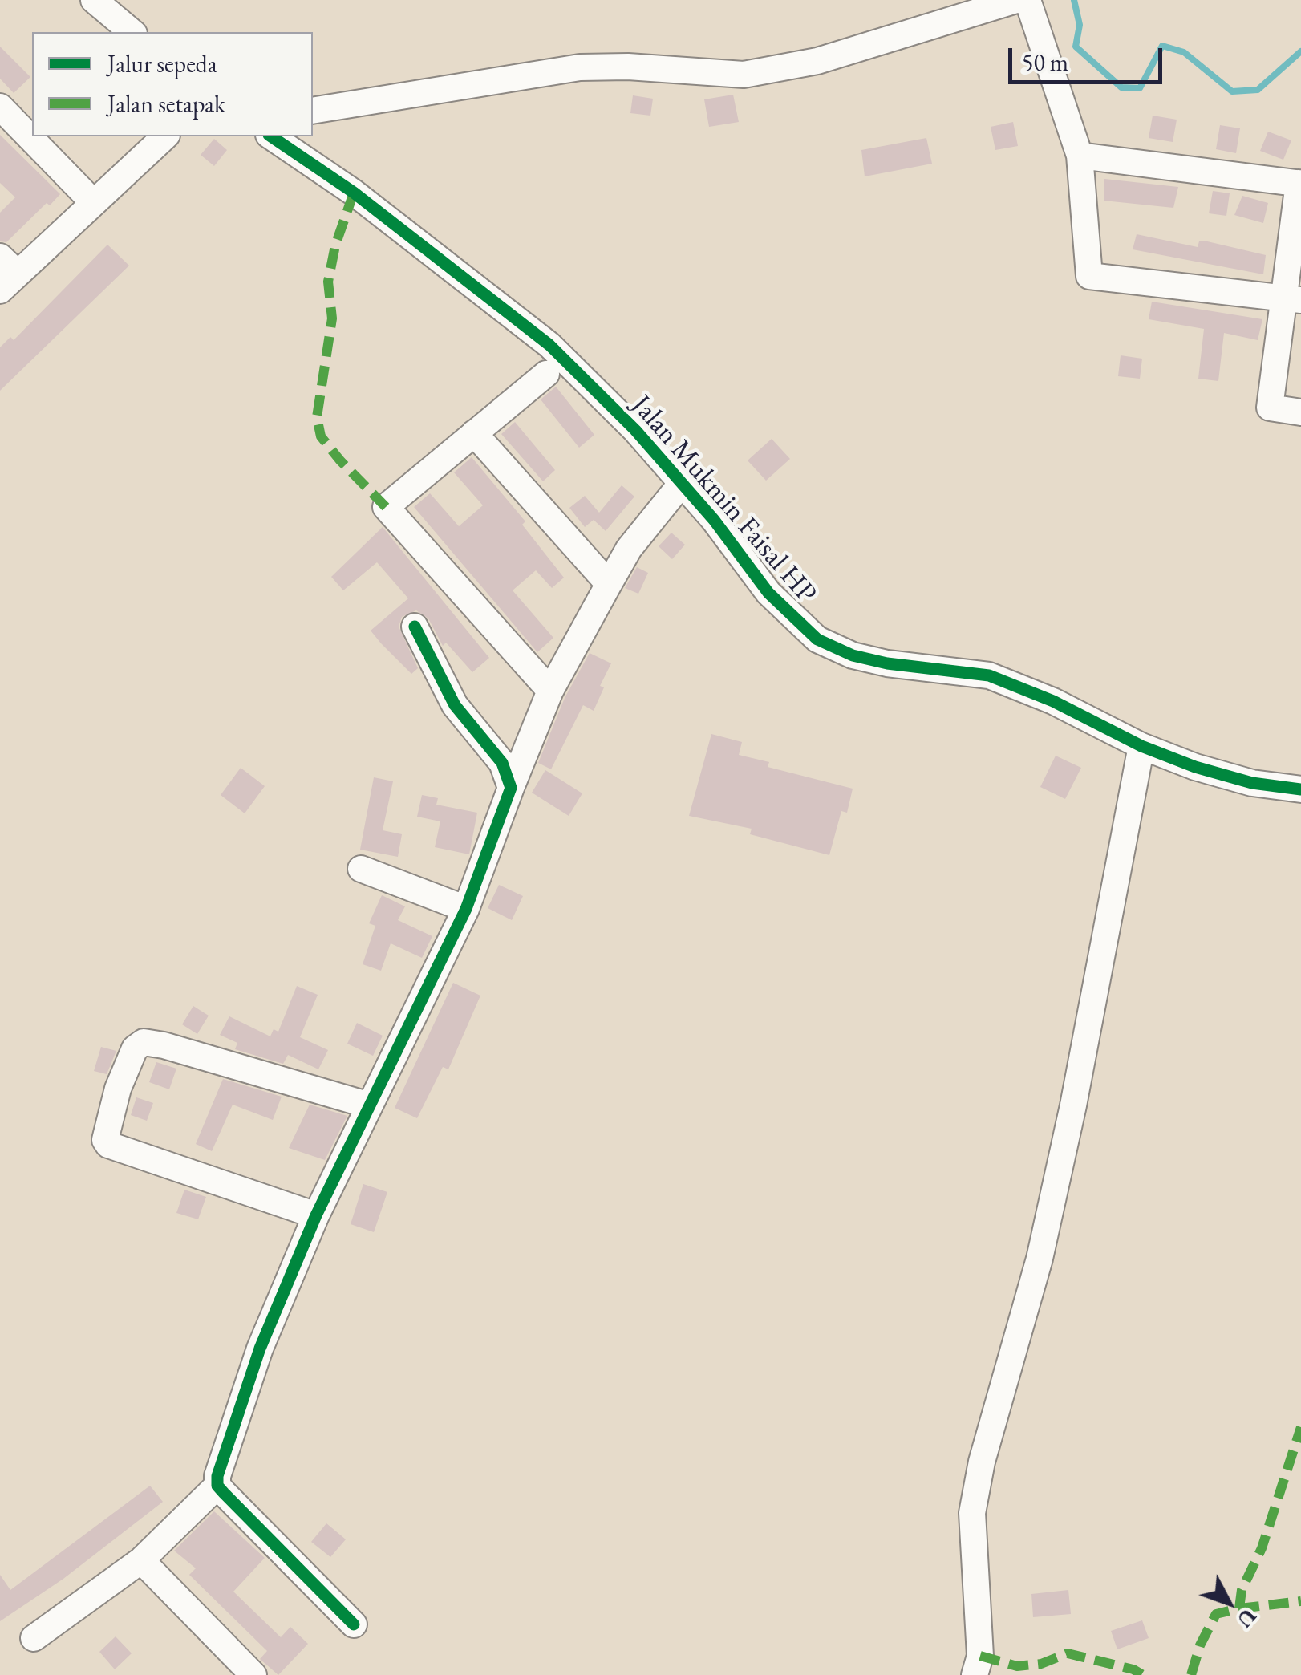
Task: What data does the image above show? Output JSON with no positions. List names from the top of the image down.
{
  "streets": {
    "street": ["Jalan Mukmin Faisal HP"]
  },
  "legend": ["Jalur sepeda", "Jalan setapak"],
  "scale_bar": "50 m",
  "north": "bottom right"
}
